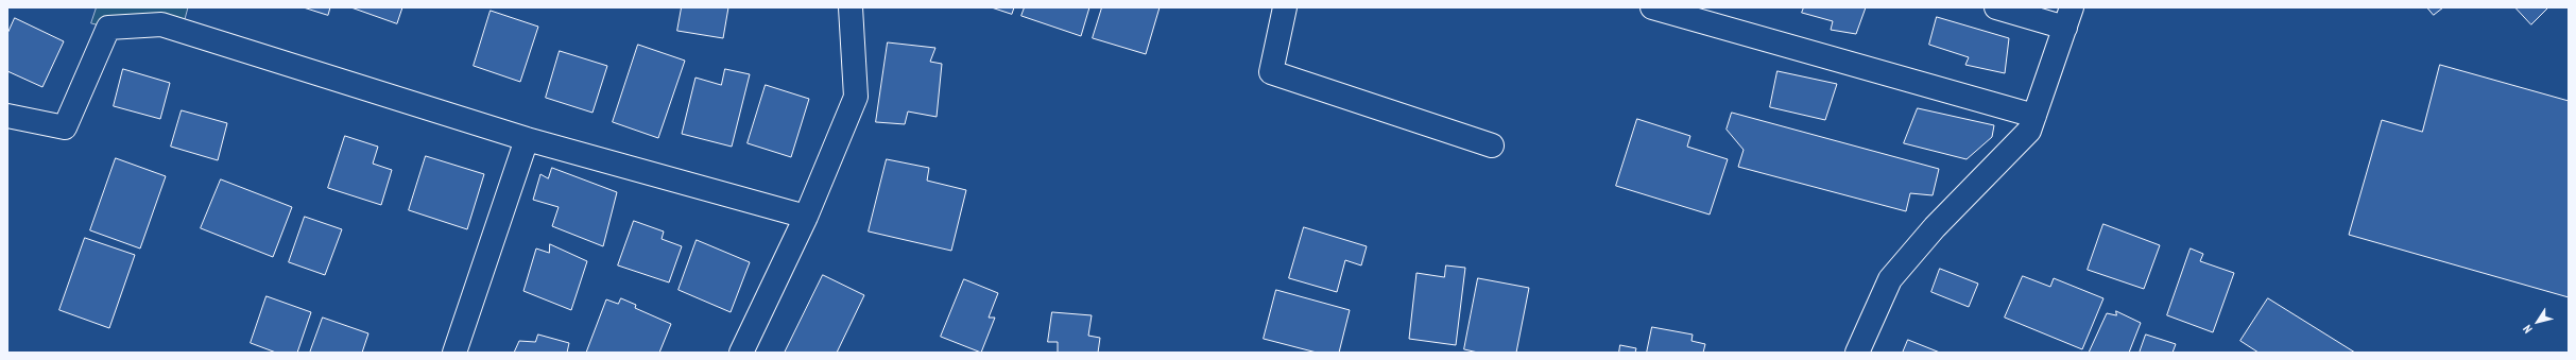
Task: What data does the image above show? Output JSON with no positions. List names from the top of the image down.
{
  "north": "bottom left"
}
